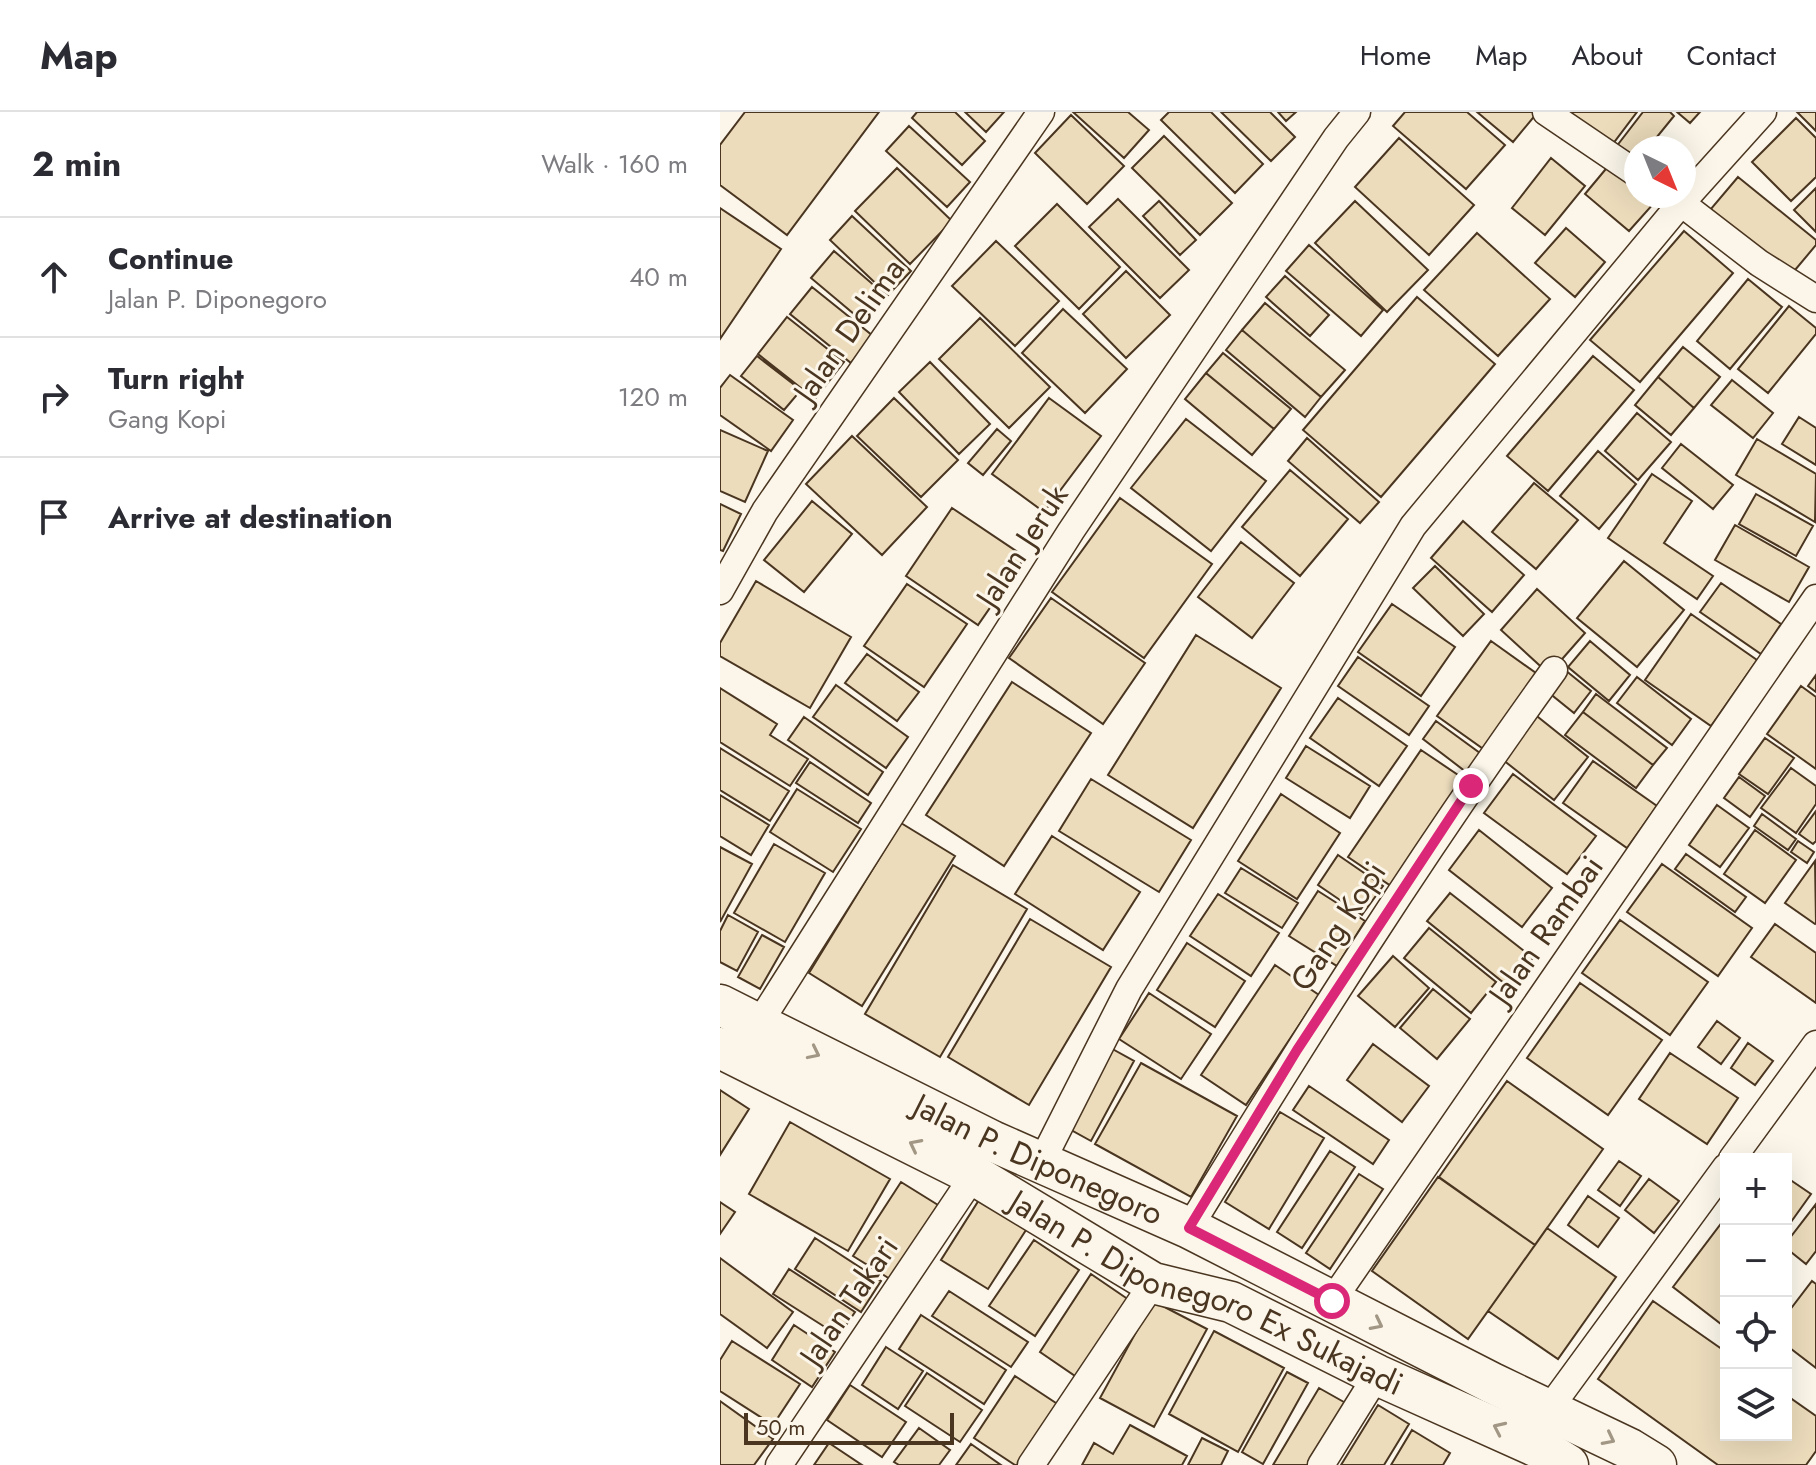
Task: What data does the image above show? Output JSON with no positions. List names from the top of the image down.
{
  "streets": {
    "main road": ["Jalan P. Diponegoro", "Jalan P. Diponegoro Ex Sukajadi"],
    "street": [
      "Jalan Delima",
      "Jalan Jeruk",
      "Gang Kopi",
      "Jalan Rambai",
      "Jalan Takari"
    ]
  },
  "crossings": [
    ["Jalan Jeruk", "Jalan P. Diponegoro"],
    ["Gang Kopi", "Jalan P. Diponegoro"],
    ["Jalan Rambai", "Jalan P. Diponegoro"],
    ["Jalan P. Diponegoro Ex Sukajadi", "Jalan Takari"]
  ],
  "one_way": ["Jalan P. Diponegoro", "Jalan P. Diponegoro Ex Sukajadi"],
  "scale_bar": "50 m",
  "north": "bottom right",
  "page": {
    "header": "Map",
    "nav": [
      "Home",
      "Map",
      "About",
      "Contact"
    ],
    "heading": ["2 min", "Walk · 160 m"],
    "list": [
      ["Continue", "Jalan P. Diponegoro", "40 m"],
      ["Turn right", "Gang Kopi", "120 m"],
      "Arrive at destination"
    ],
    "map_buttons": ["+", "−"],
    "scale": "50 m"
  }
}
